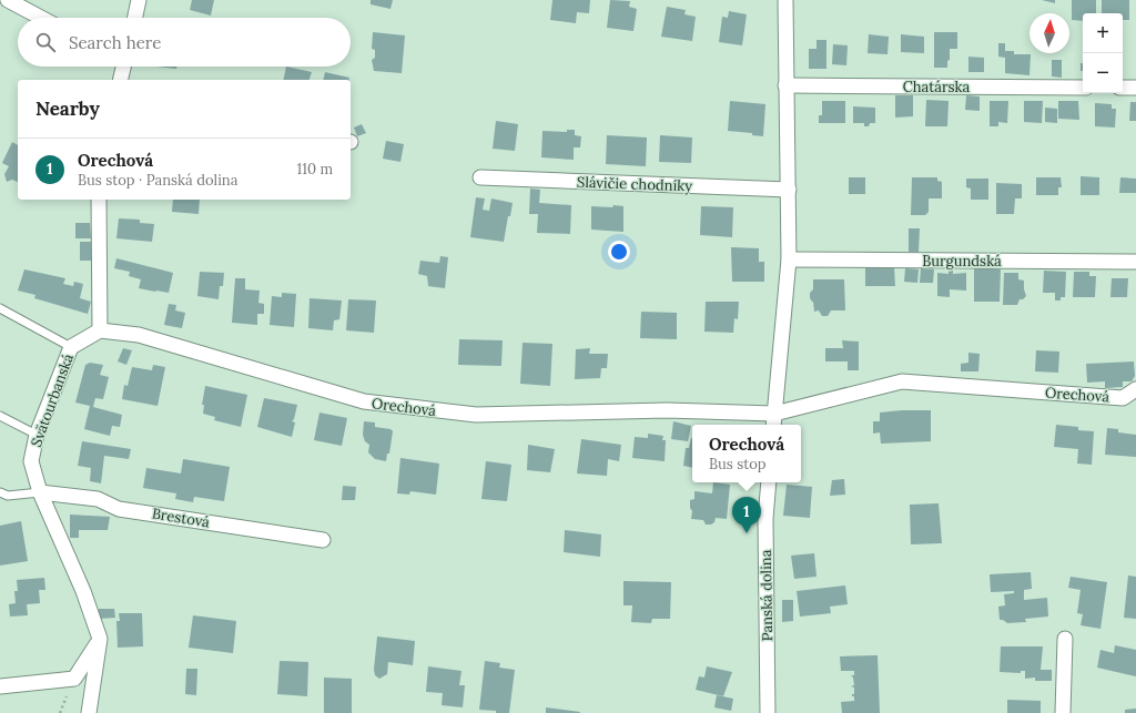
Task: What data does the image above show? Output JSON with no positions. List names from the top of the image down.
{
  "streets": {
    "street": [
      "Chatárska",
      "Slávičie chodníky",
      "Burgundská",
      "Orechová",
      "Svätourbanská",
      "Brestová",
      "Panská dolina"
    ]
  },
  "crossings": [
    ["Orechová", "Svätourbanská"],
    ["Svätourbanská", "Brestová"]
  ],
  "north": "top",
  "page": {
    "map_buttons": ["+", "−"],
    "search": "Search here",
    "heading": "Nearby",
    "list": [
      {
        "mark": "1",
        "name": "Orechová",
        "note": "Bus stop · Panská dolina",
        "value": "110 m"
      }
    ],
    "popup": ["Orechová", "Bus stop"],
    "pins": "1"
  }
}
